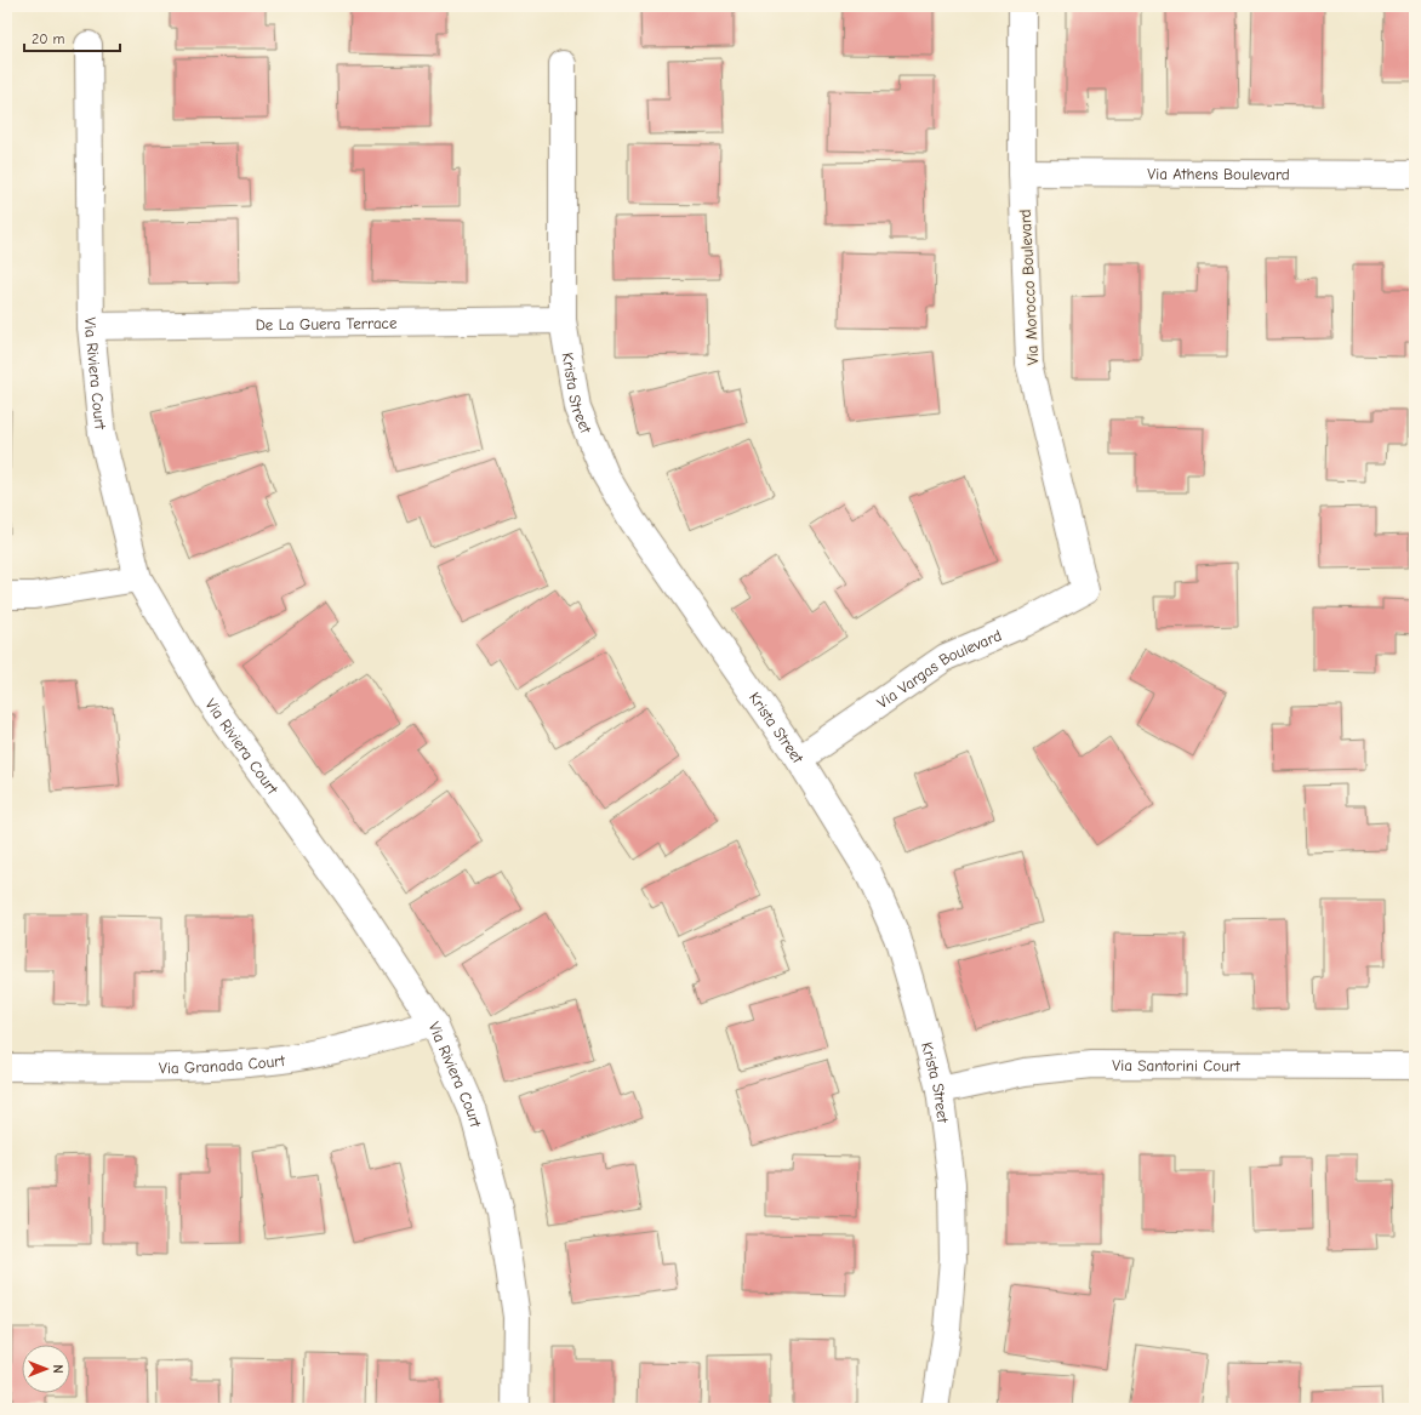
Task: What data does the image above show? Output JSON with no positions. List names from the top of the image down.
{
  "streets": {
    "street": [
      "Via Athens Boulevard",
      "Via Morocco Boulevard",
      "De La Guera Terrace",
      "Via Riviera Court",
      "Krista Street",
      "Via Vargas Boulevard",
      "Via Granada Court",
      "Via Santorini Court"
    ]
  },
  "crossings": [
    ["Via Athens Boulevard", "Via Morocco Boulevard"],
    ["Via Morocco Boulevard", "Via Vargas Boulevard"],
    ["De La Guera Terrace", "Via Riviera Court"],
    ["De La Guera Terrace", "Krista Street"],
    ["Via Riviera Court", "Via Granada Court"],
    ["Krista Street", "Via Vargas Boulevard"],
    ["Krista Street", "Via Santorini Court"]
  ],
  "scale_bar": "20 m",
  "north": "right"
}
